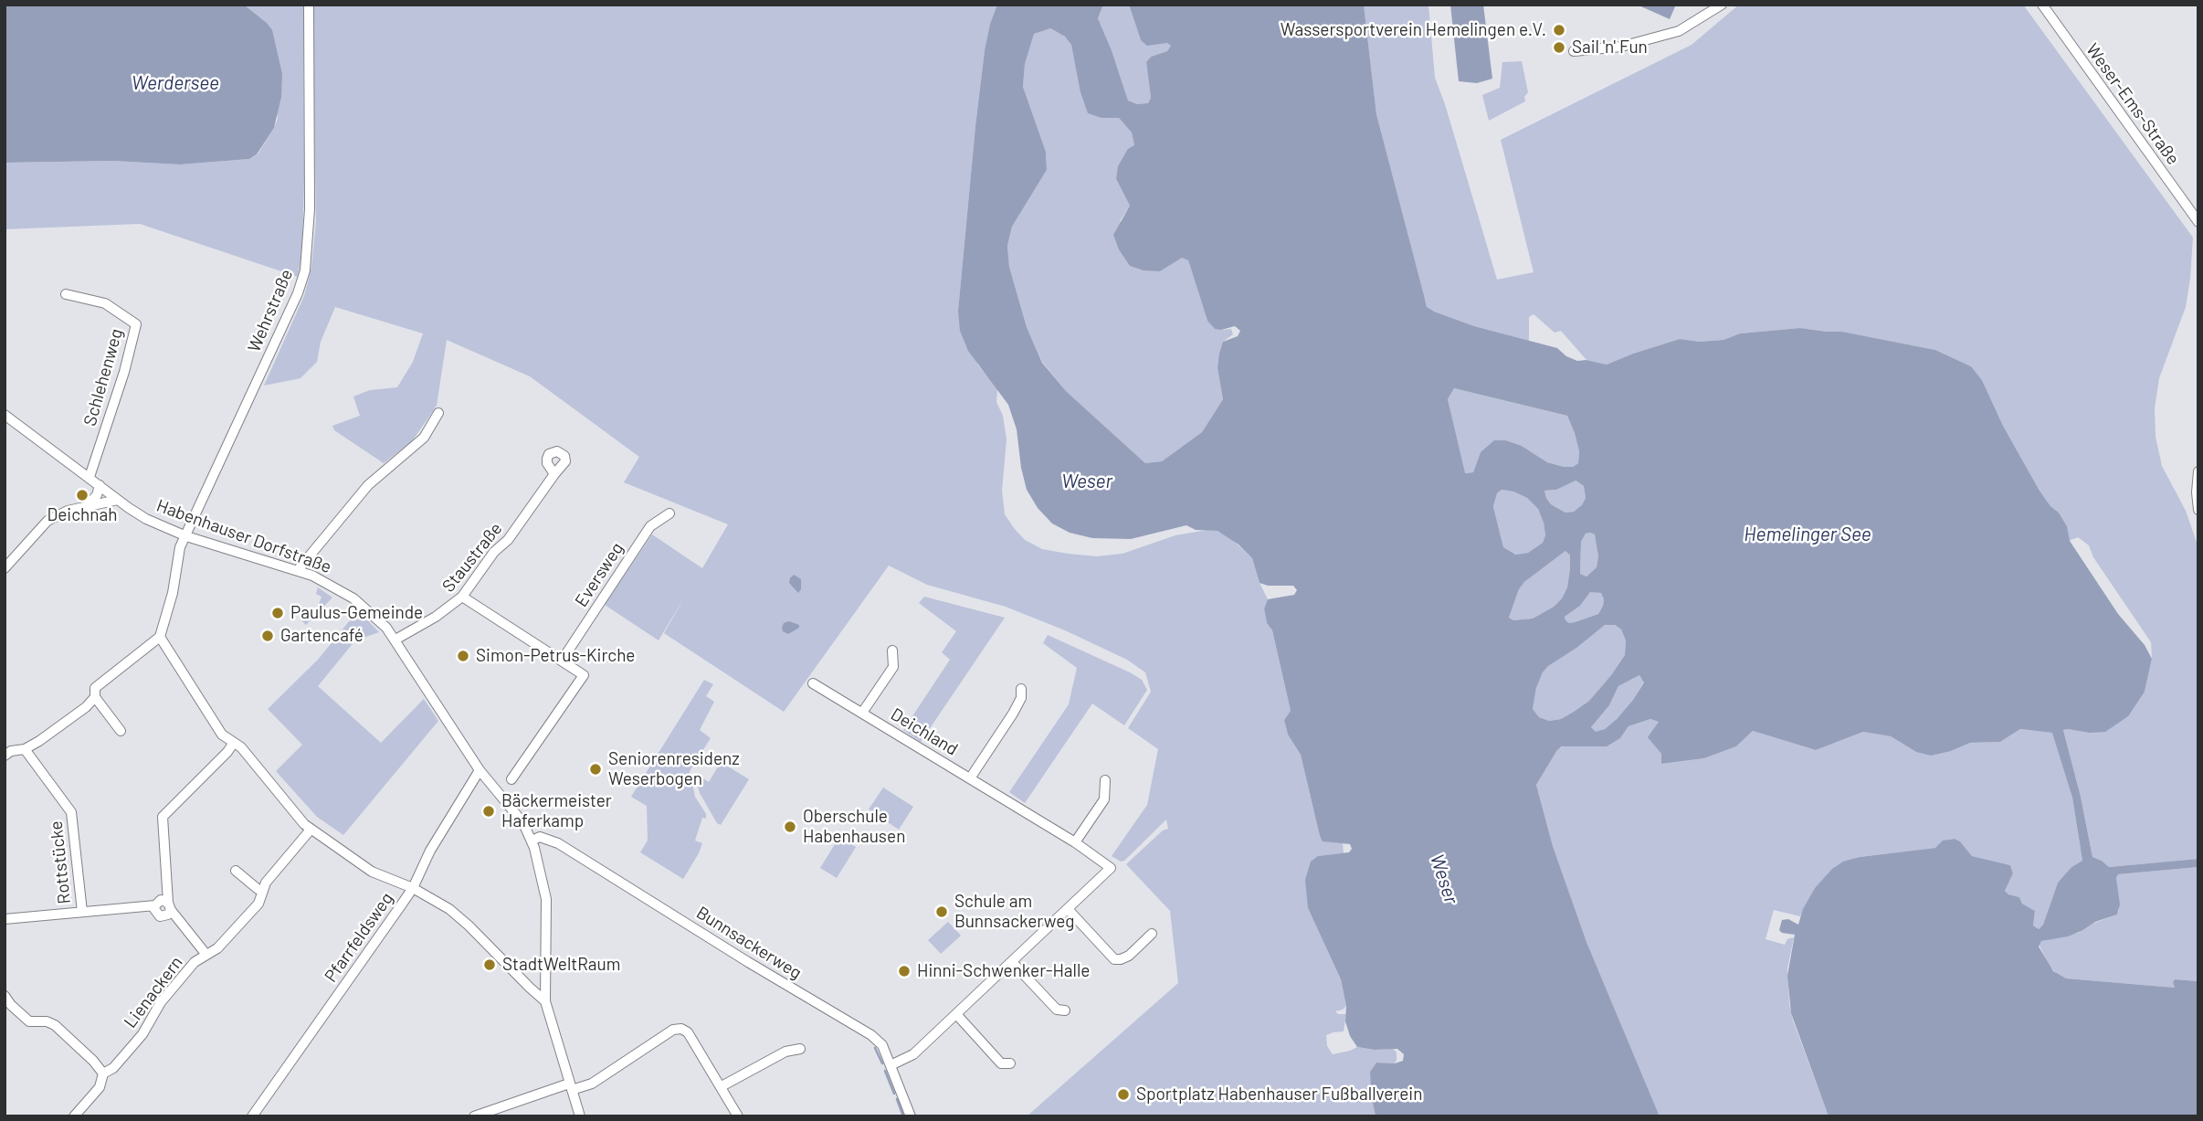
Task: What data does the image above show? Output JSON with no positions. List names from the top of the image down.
{
  "streets": {
    "street": [
      "Weser-Ems-Straße",
      "Wehrstraße",
      "Schlehenweg",
      "Habenhauser Dorfstraße",
      "Staustraße",
      "Eversweg",
      "Deichland",
      "Rottstücke",
      "Pfarrfeldsweg",
      "Bunnsackerweg",
      "Lienackern"
    ]
  },
  "crossings": [
    ["Wehrstraße", "Habenhauser Dorfstraße"],
    ["Schlehenweg", "Habenhauser Dorfstraße"],
    ["Habenhauser Dorfstraße", "Staustraße"],
    ["Habenhauser Dorfstraße", "Pfarrfeldsweg"],
    ["Habenhauser Dorfstraße", "Bunnsackerweg"],
    ["Deichland", "Bunnsackerweg"]
  ],
  "water": ["Werdersee", "Weser", "Hemelinger See"],
  "places": [
    "Wassersportverein Hemelingen e.V.",
    "Sail 'n' Fun",
    "Deichnah",
    "Paulus-Gemeinde",
    "Gartencafé",
    "Simon-Petrus-Kirche",
    "Seniorenresidenz Weserbogen",
    "Bäckermeister Haferkamp",
    "Oberschule Habenhausen",
    "Schule am Bunnsackerweg",
    "StadtWeltRaum",
    "Hinni-Schwenker-Halle",
    "Sportplatz Habenhauser Fußballverein"
  ]
}
